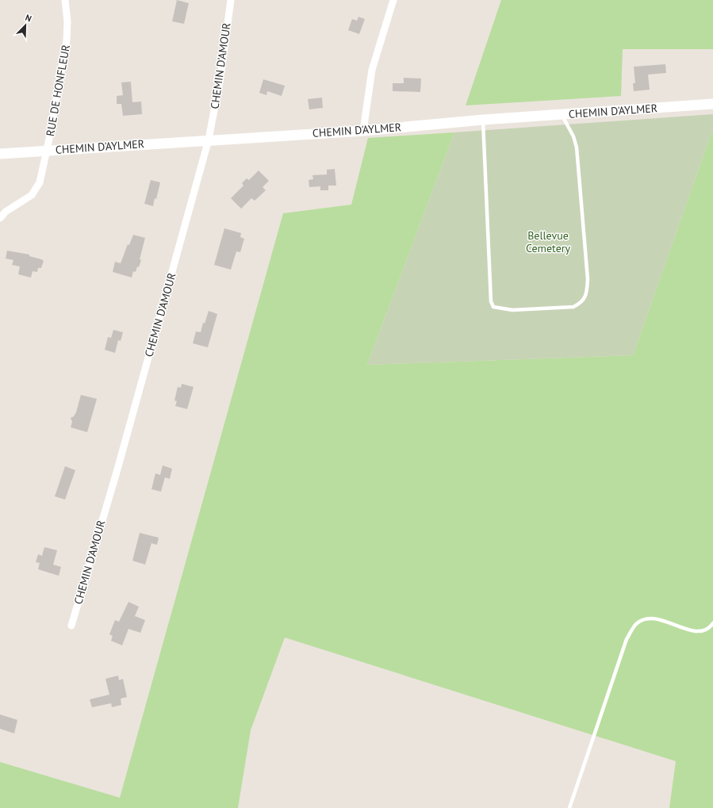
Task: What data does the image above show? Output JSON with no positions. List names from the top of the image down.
{
  "streets": {
    "main road": ["CHEMIN D'AYLMER"],
    "street": ["CHEMIN D'AMOUR", "RUE DE HONFLEUR"]
  },
  "crossings": [
    ["CHEMIN D'AMOUR", "CHEMIN D'AYLMER"],
    ["RUE DE HONFLEUR", "CHEMIN D'AYLMER"]
  ],
  "parks": ["Bellevue Cemetery"],
  "north": "top right"
}
